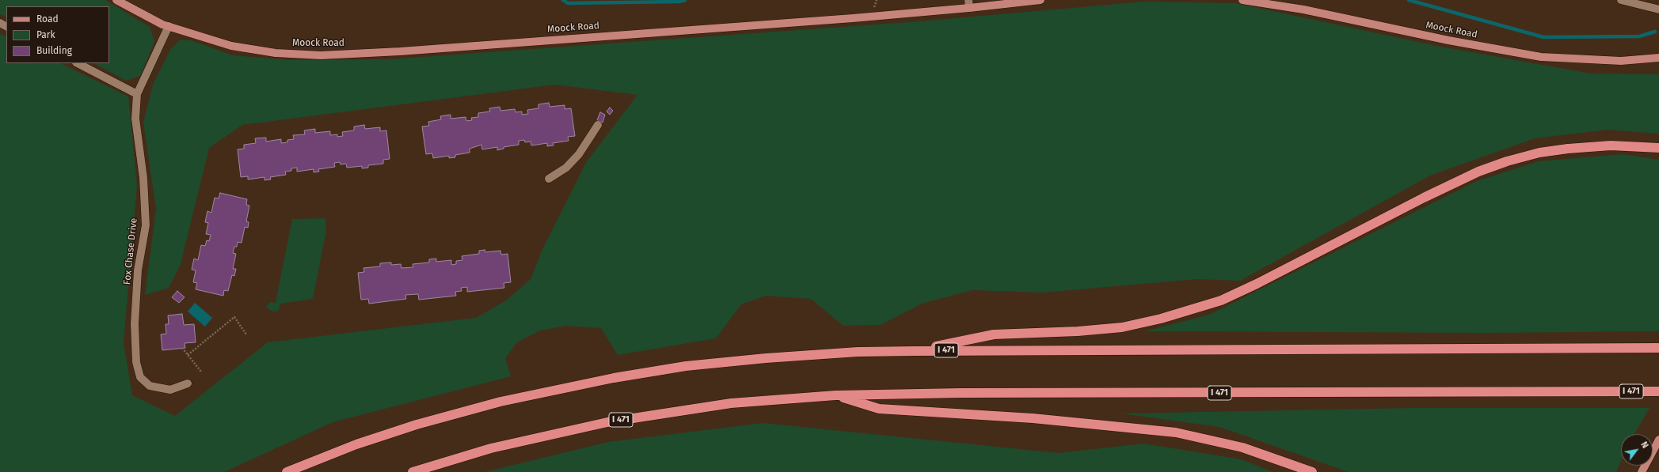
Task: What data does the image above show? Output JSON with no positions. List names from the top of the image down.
{
  "streets": {
    "highway": ["I 471"],
    "main road": ["Moock Road"],
    "street": ["Fox Chase Drive"]
  },
  "crossings": [
    ["Moock Road", "Fox Chase Drive"]
  ],
  "legend": ["Road", "Park", "Building"],
  "north": "top right"
}
